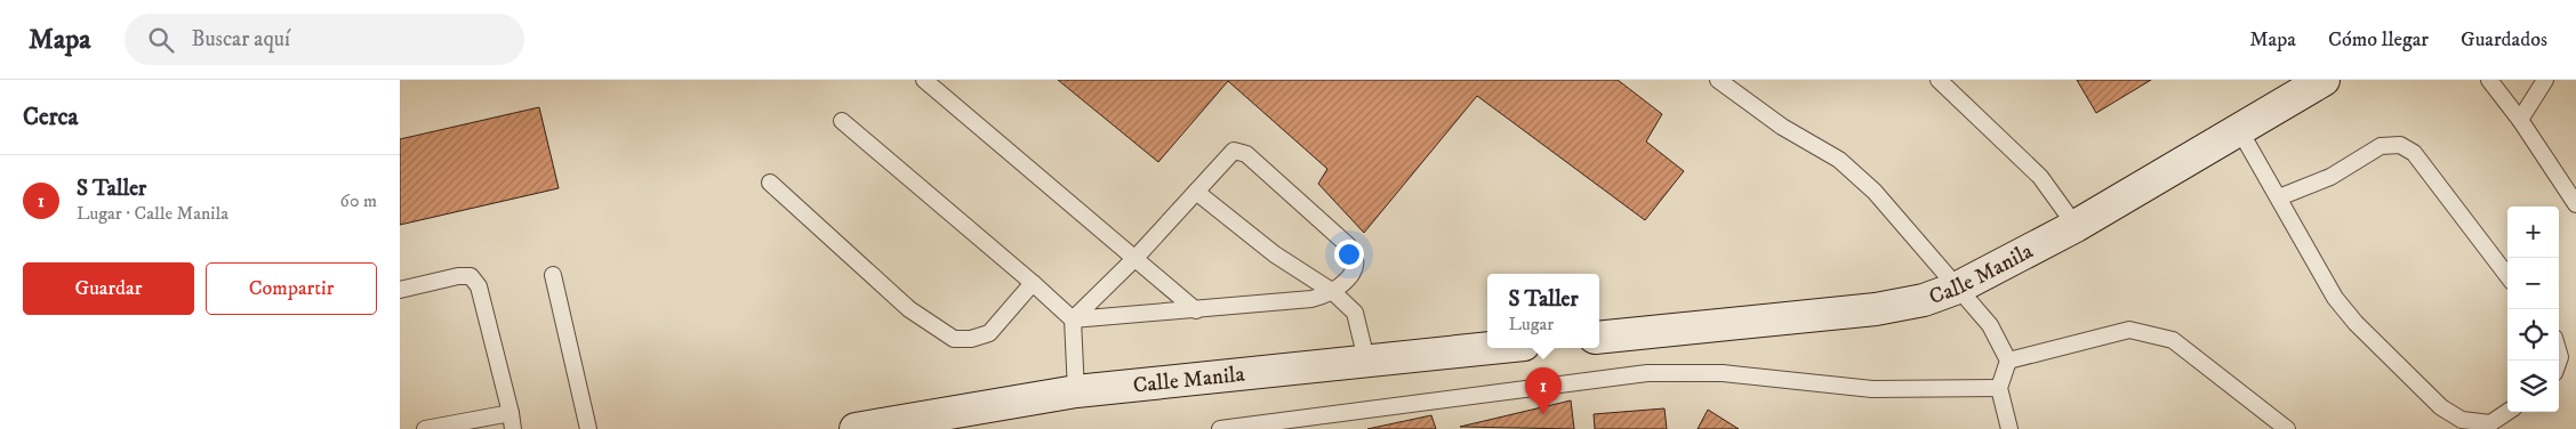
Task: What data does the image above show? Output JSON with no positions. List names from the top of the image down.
{
  "streets": {
    "street": ["Calle Manila"]
  },
  "page": {
    "header": "Mapa",
    "search": "Buscar aquí",
    "nav": ["Mapa", "Cómo llegar", "Guardados"],
    "heading": "Cerca",
    "list": [
      {
        "mark": "1",
        "name": "S Taller",
        "note": "Lugar · Calle Manila",
        "value": "60 m"
      }
    ],
    "map_buttons": ["+", "−"],
    "buttons": ["Guardar", "Compartir"],
    "popup": ["S Taller", "Lugar"],
    "pins": "1"
  }
}
